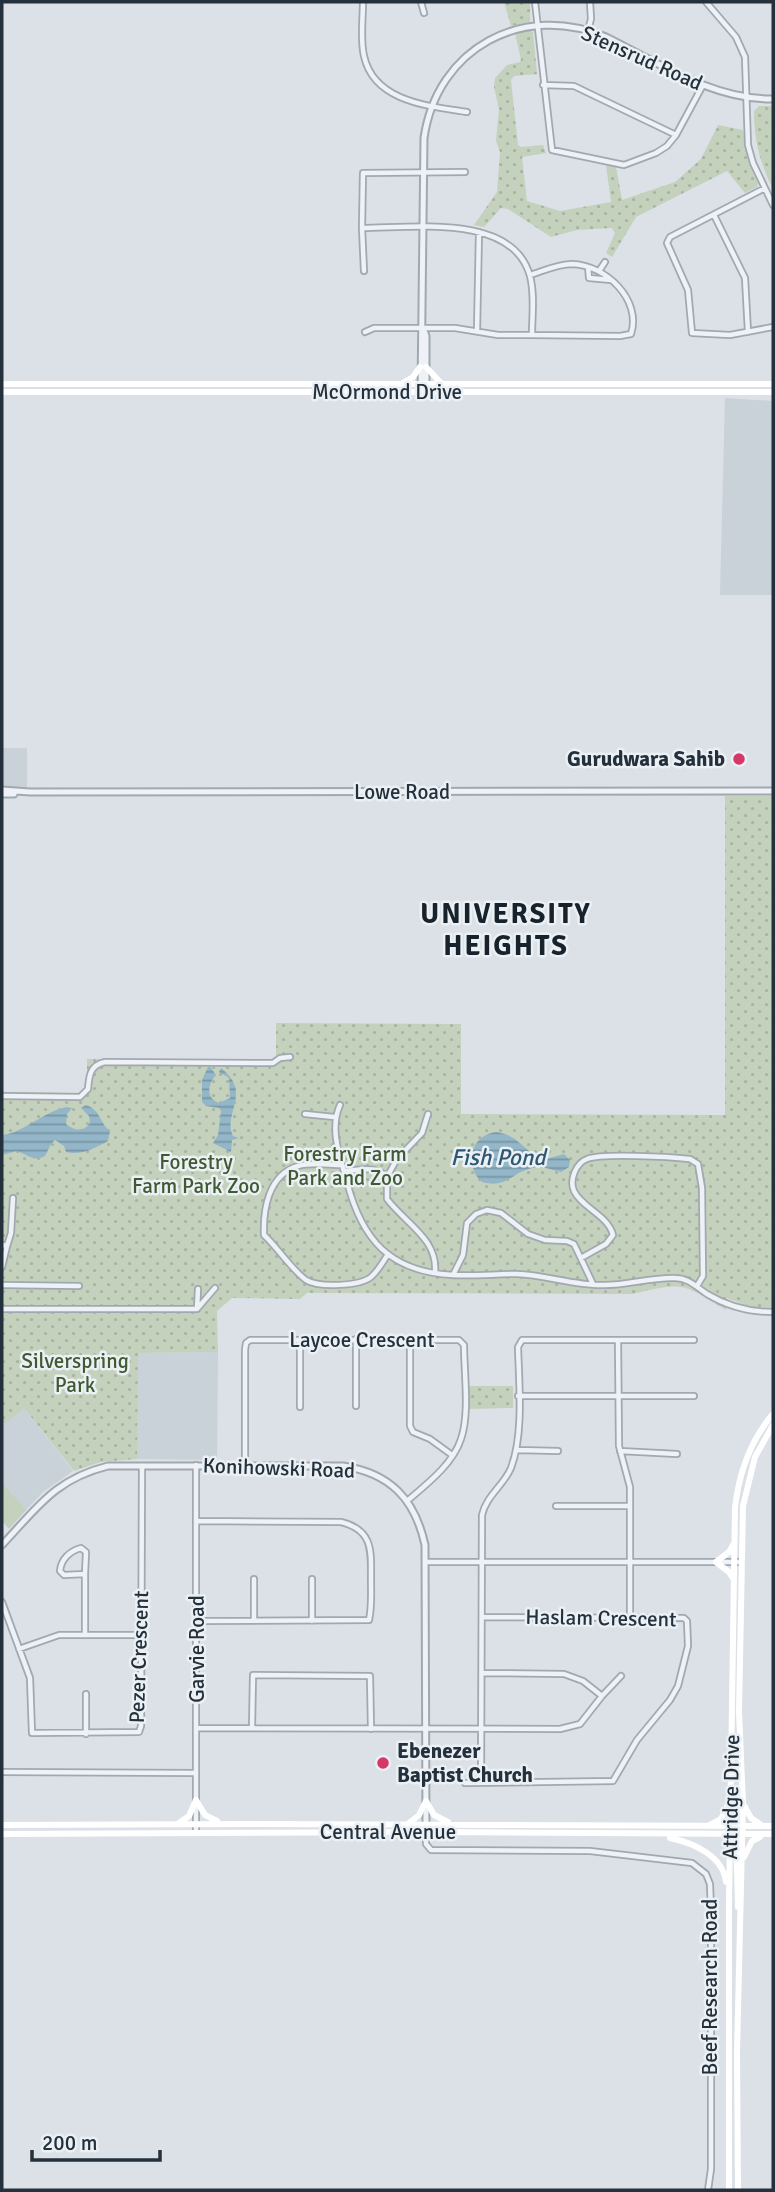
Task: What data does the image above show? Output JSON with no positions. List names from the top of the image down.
{
  "streets": {
    "main road": ["McOrmond Drive", "Attridge Drive", "Central Avenue"],
    "street": [
      "Stensrud Road",
      "Lowe Road",
      "Laycoe Crescent",
      "Konihowski Road",
      "Haslam Crescent",
      "Garvie Road",
      "Pezer Crescent",
      "Beef Research Road"
    ]
  },
  "crossings": [
    ["Stensrud Road", "McOrmond Drive"],
    ["Laycoe Crescent", "Konihowski Road"],
    ["Konihowski Road", "Garvie Road"],
    ["Konihowski Road", "Pezer Crescent"],
    ["Konihowski Road", "Central Avenue"],
    ["Konihowski Road", "Beef Research Road"],
    ["Garvie Road", "Central Avenue"],
    ["Attridge Drive", "Central Avenue"],
    ["Central Avenue", "Beef Research Road"]
  ],
  "districts": ["UNIVERSITY HEIGHTS"],
  "water": ["Fish Pond"],
  "parks": ["Forestry Farm Park and Zoo", "Forestry Farm Park Zoo", "Silverspring Park"],
  "places": ["Gurudwara Sahib", "Ebenezer Baptist Church"],
  "scale_bar": "200 m"
}
